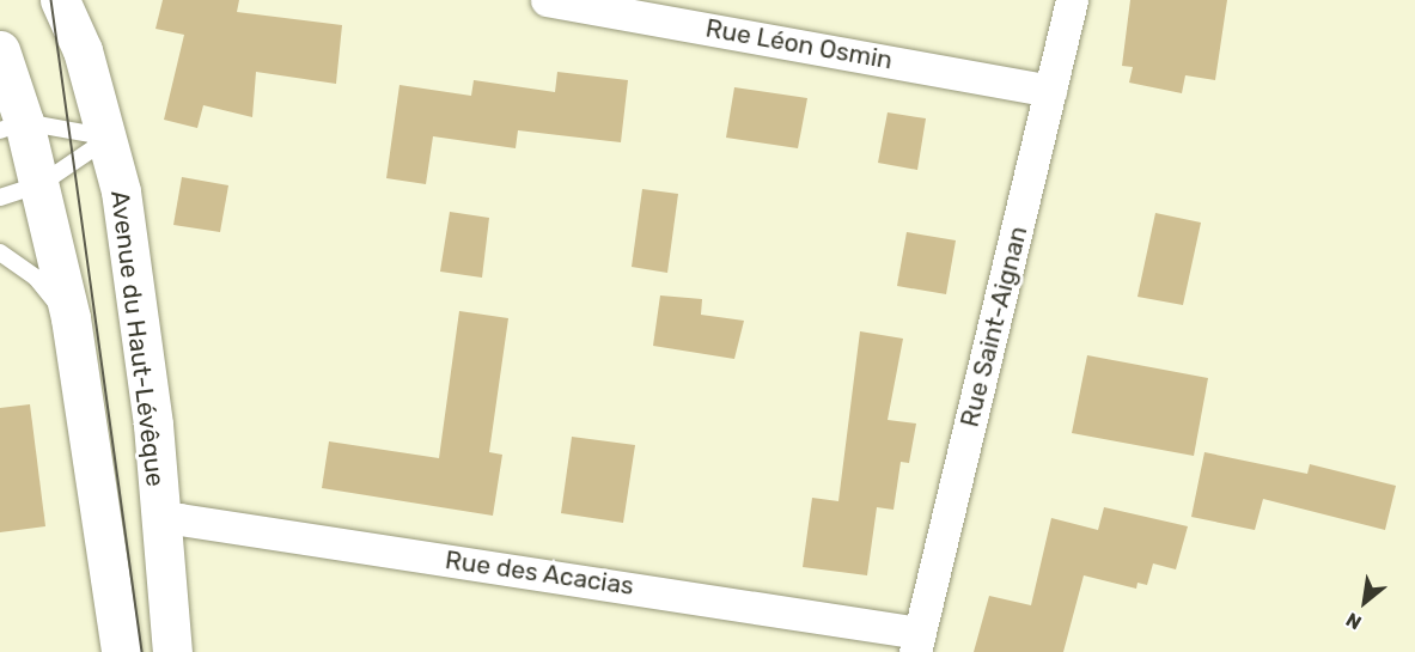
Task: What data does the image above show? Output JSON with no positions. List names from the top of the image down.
{
  "streets": {
    "main road": ["Avenue du Haut-Lévêque"],
    "street": ["Rue Léon Osmin", "Rue Saint-Aignan", "Rue des Acacias"]
  },
  "crossings": [
    ["Rue Léon Osmin", "Rue Saint-Aignan"],
    ["Rue Saint-Aignan", "Rue des Acacias"],
    ["Avenue du Haut-Lévêque", "Rue des Acacias"]
  ],
  "north": "bottom left"
}
